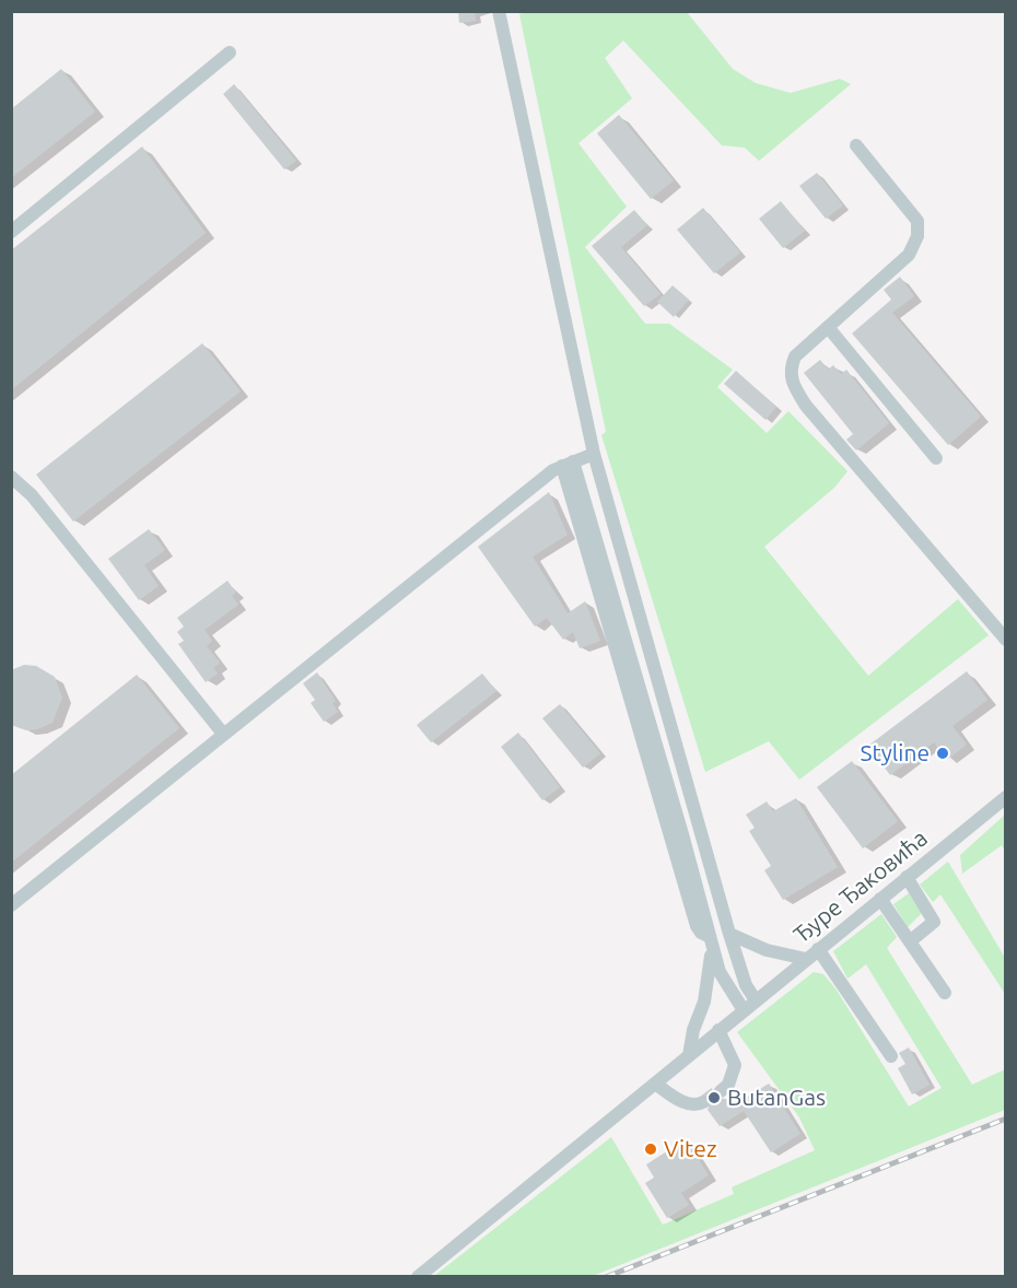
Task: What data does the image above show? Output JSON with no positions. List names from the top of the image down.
{
  "streets": {
    "street": ["Ђуре Ђаковића"]
  },
  "places": ["Styline", "ButanGas", "Vitez"]
}
